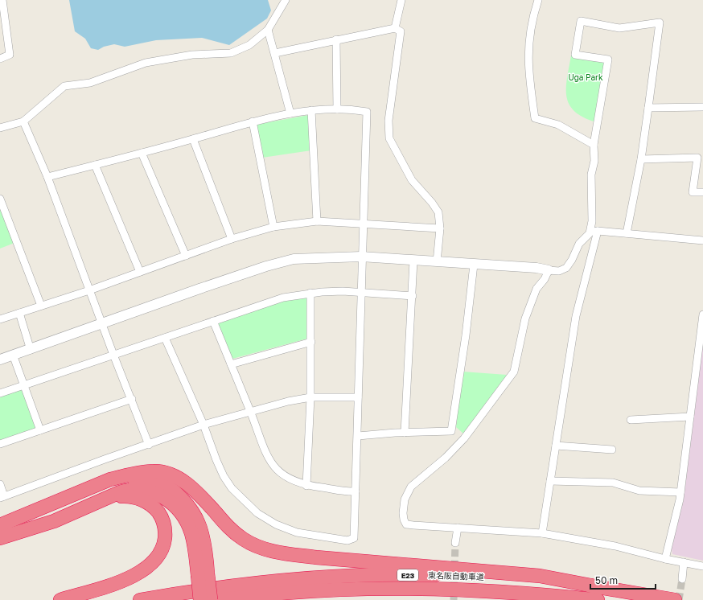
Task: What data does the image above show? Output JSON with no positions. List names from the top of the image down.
{
  "streets": {
    "highway": ["E23", "東名阪自動車道"]
  },
  "parks": ["Uga Park"],
  "scale_bar": "50 m"
}
